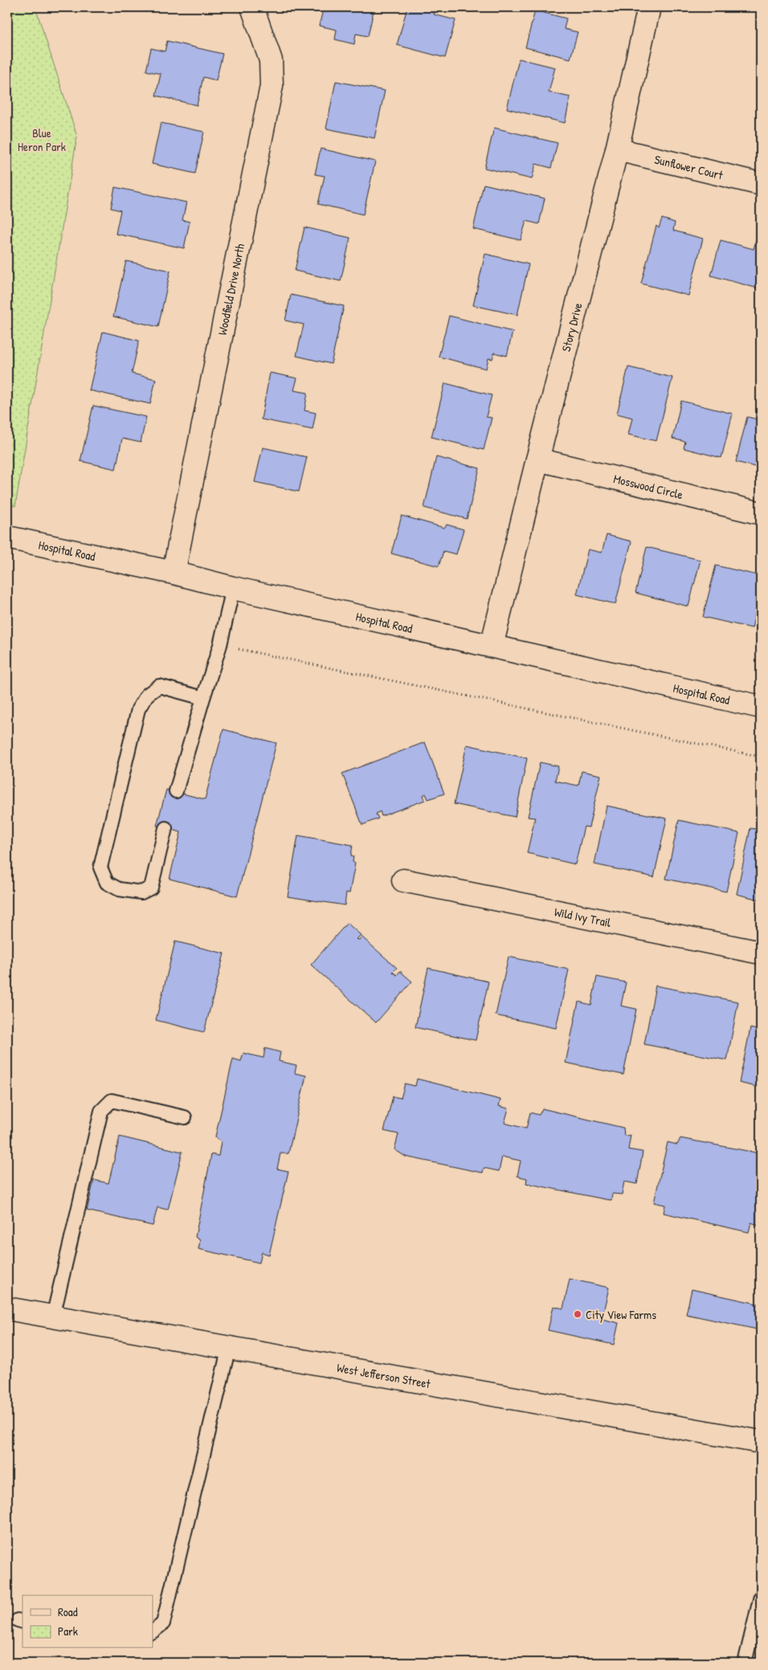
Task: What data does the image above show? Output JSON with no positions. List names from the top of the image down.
{
  "streets": {
    "street": [
      "Sunflower Court",
      "Woodfield Drive North",
      "Story Drive",
      "Mosswood Circle",
      "Hospital Road",
      "Wild Ivy Trail",
      "West Jefferson Street"
    ]
  },
  "crossings": [
    ["Sunflower Court", "Story Drive"],
    ["Woodfield Drive North", "Hospital Road"],
    ["Story Drive", "Mosswood Circle"],
    ["Story Drive", "Hospital Road"]
  ],
  "parks": ["Blue Heron Park"],
  "places": ["City View Farms"],
  "legend": ["Road", "Park"]
}
